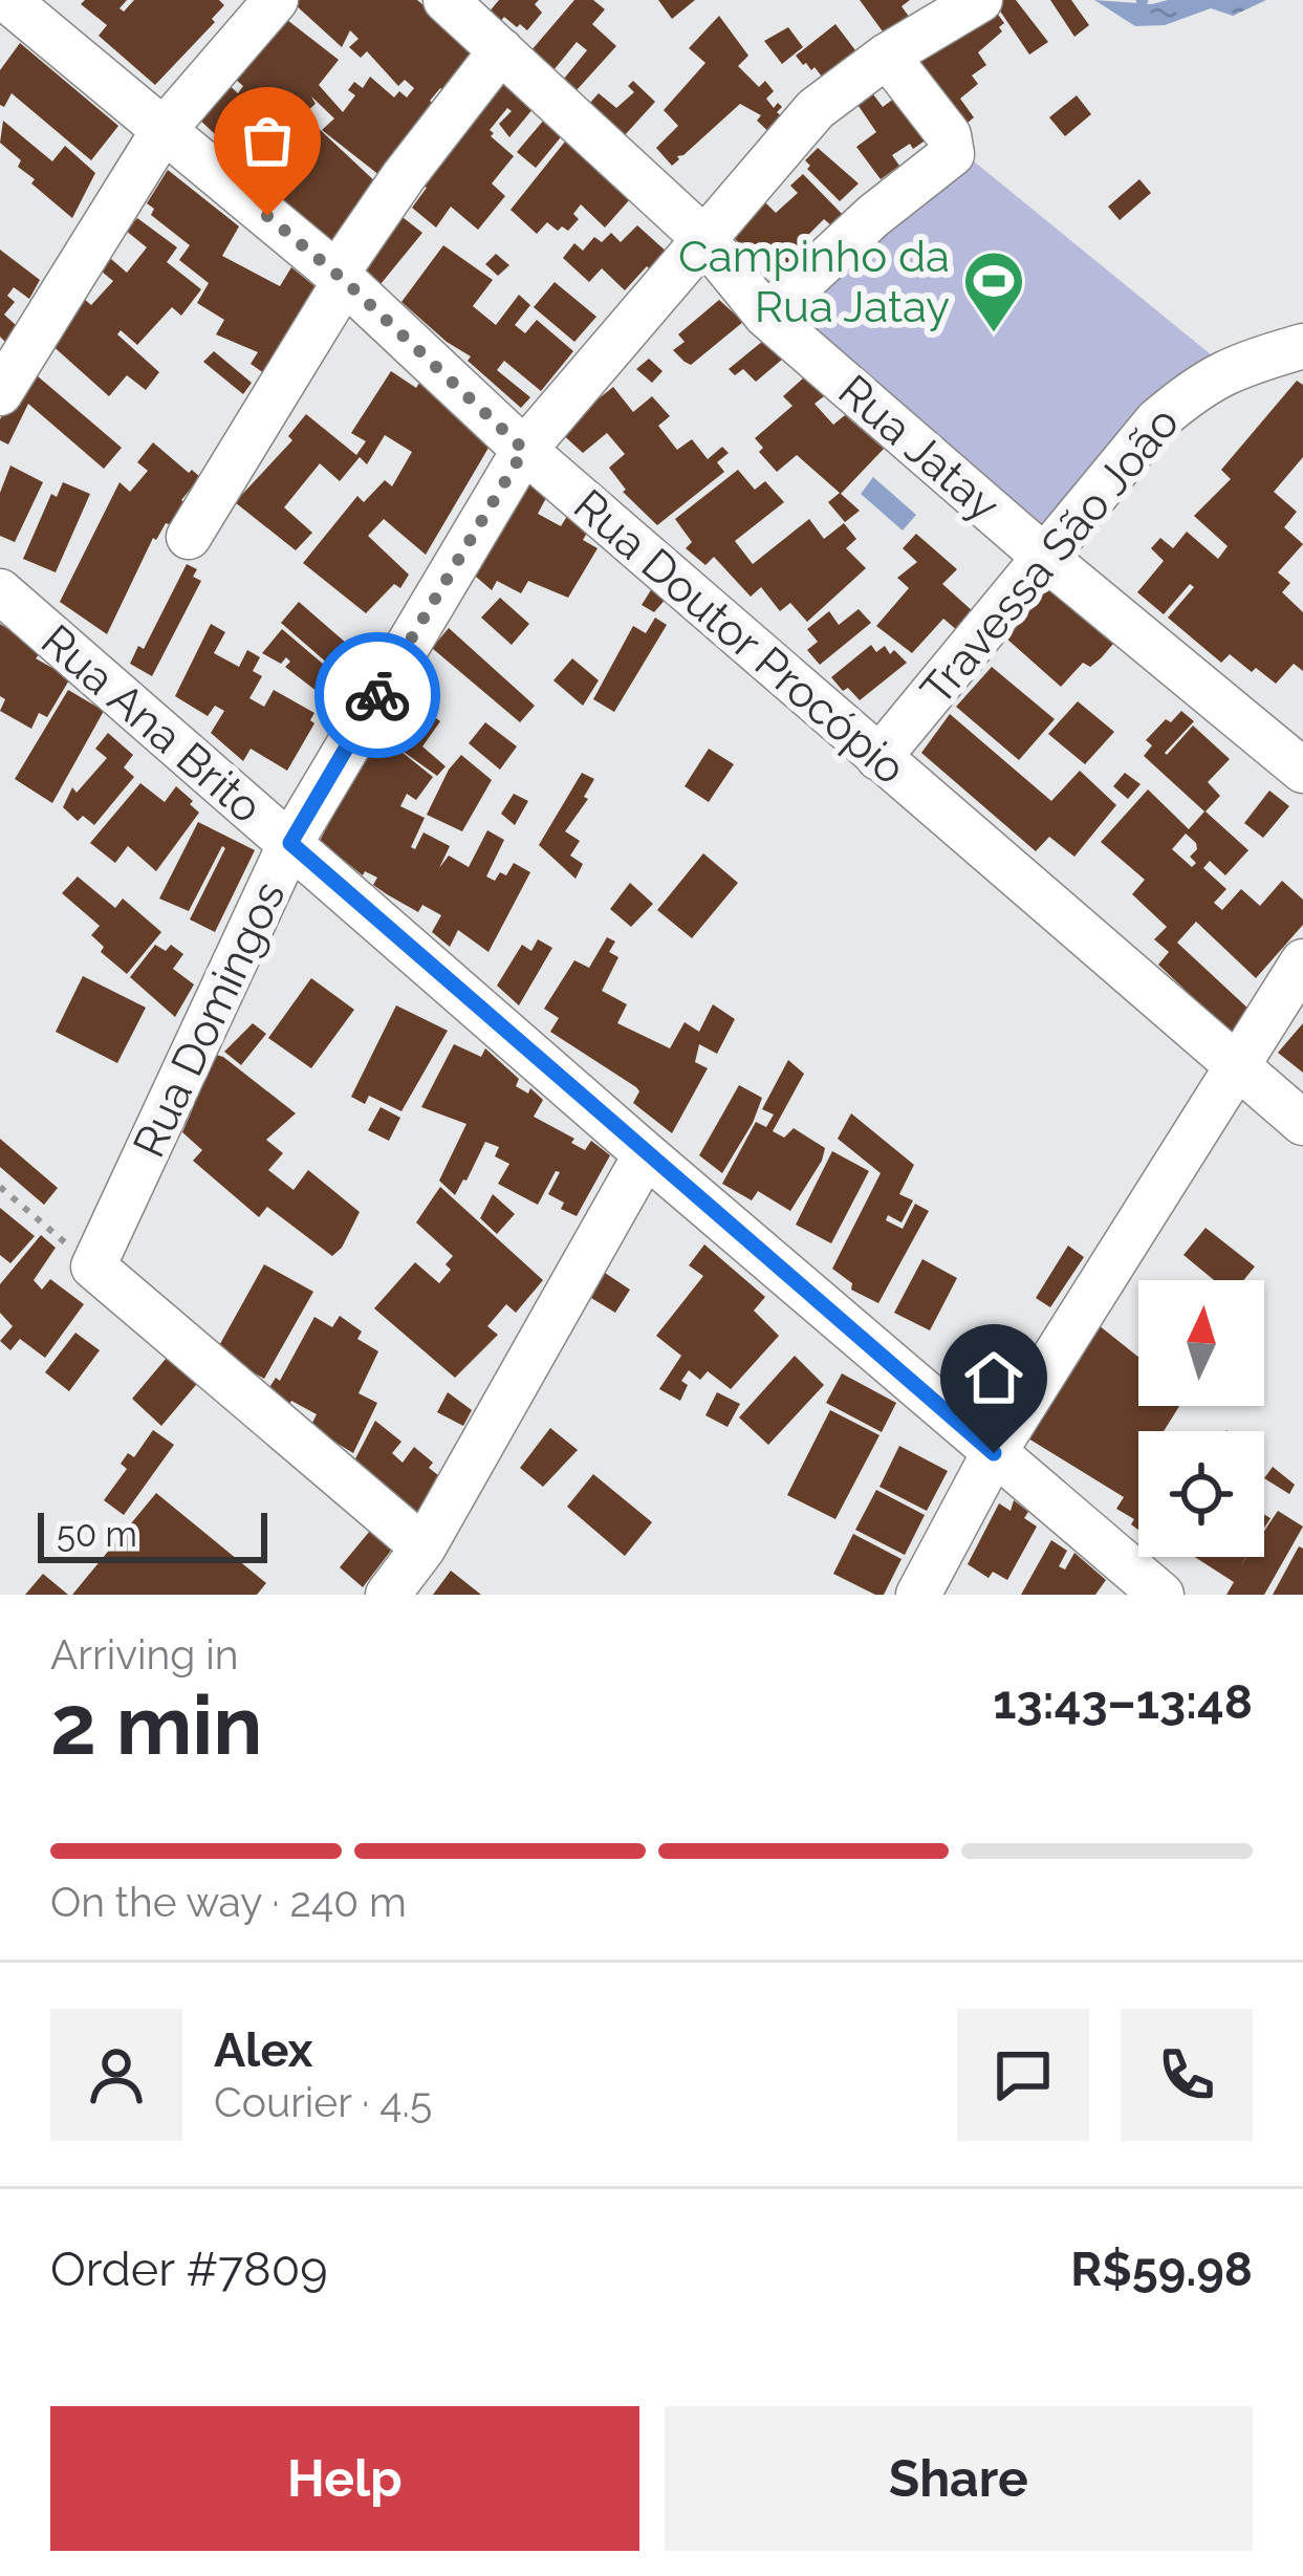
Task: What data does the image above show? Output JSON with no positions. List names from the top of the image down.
{
  "streets": {
    "street": [
      "Rua Jatay",
      "Travessa São João",
      "Rua Doutor Procópio",
      "Rua Ana Brito",
      "Rua Domingos"
    ]
  },
  "crossings": [
    ["Rua Jatay", "Travessa São João"],
    ["Rua Jatay", "Rua Domingos"],
    ["Travessa São João", "Rua Doutor Procópio"],
    ["Rua Doutor Procópio", "Rua Domingos"],
    ["Rua Ana Brito", "Rua Domingos"]
  ],
  "places": {
    "sports": ["Campinho da Rua Jatay"]
  },
  "scale_bar": "50 m",
  "north": "top",
  "page": {
    "scale": "50 m",
    "heading": ["2 min", "Arriving in", "13:43–13:48"],
    "panel": [
      "Alex",
      "Courier · 4.5",
      "Order #7809",
      "R$59.98"
    ],
    "bar": "On the way · 240 m",
    "buttons": ["Help", "Share"]
  }
}
